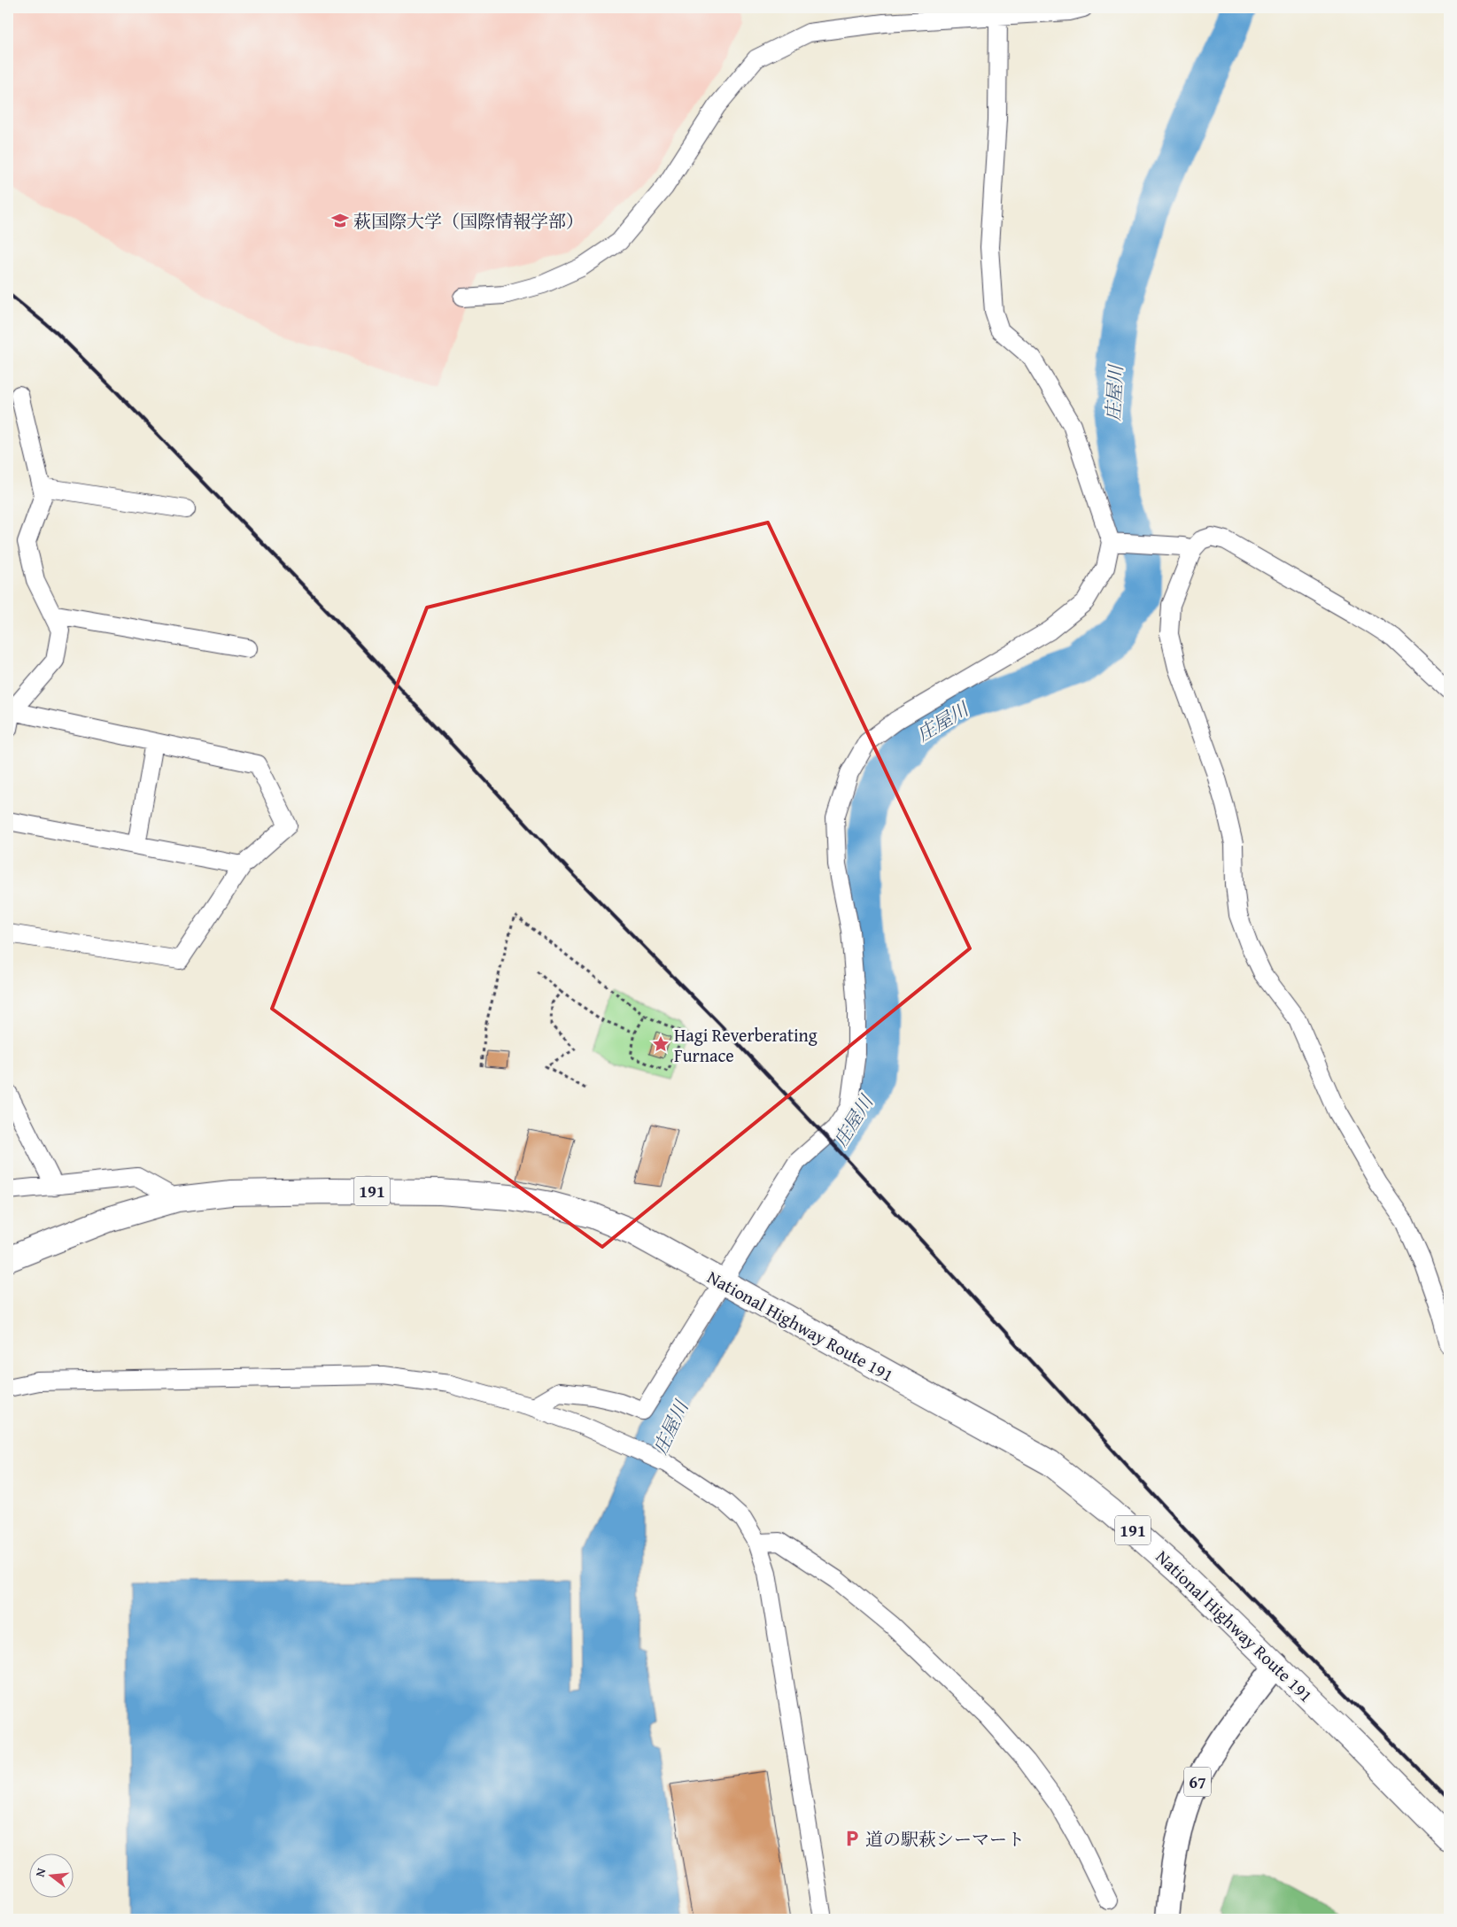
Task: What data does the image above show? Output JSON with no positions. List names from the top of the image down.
{
  "streets": {
    "highway": ["191", "National Highway Route 191"],
    "main road": ["67"]
  },
  "crossings": [
    ["National Highway Route 191", "67"]
  ],
  "water": ["庄屋川"],
  "places": {
    "school or university": ["萩国際大学（国際情報学部）"],
    "place": ["Hagi Reverberating Furnace"],
    "parking": ["道の駅萩シーマート"]
  },
  "north": "left"
}
